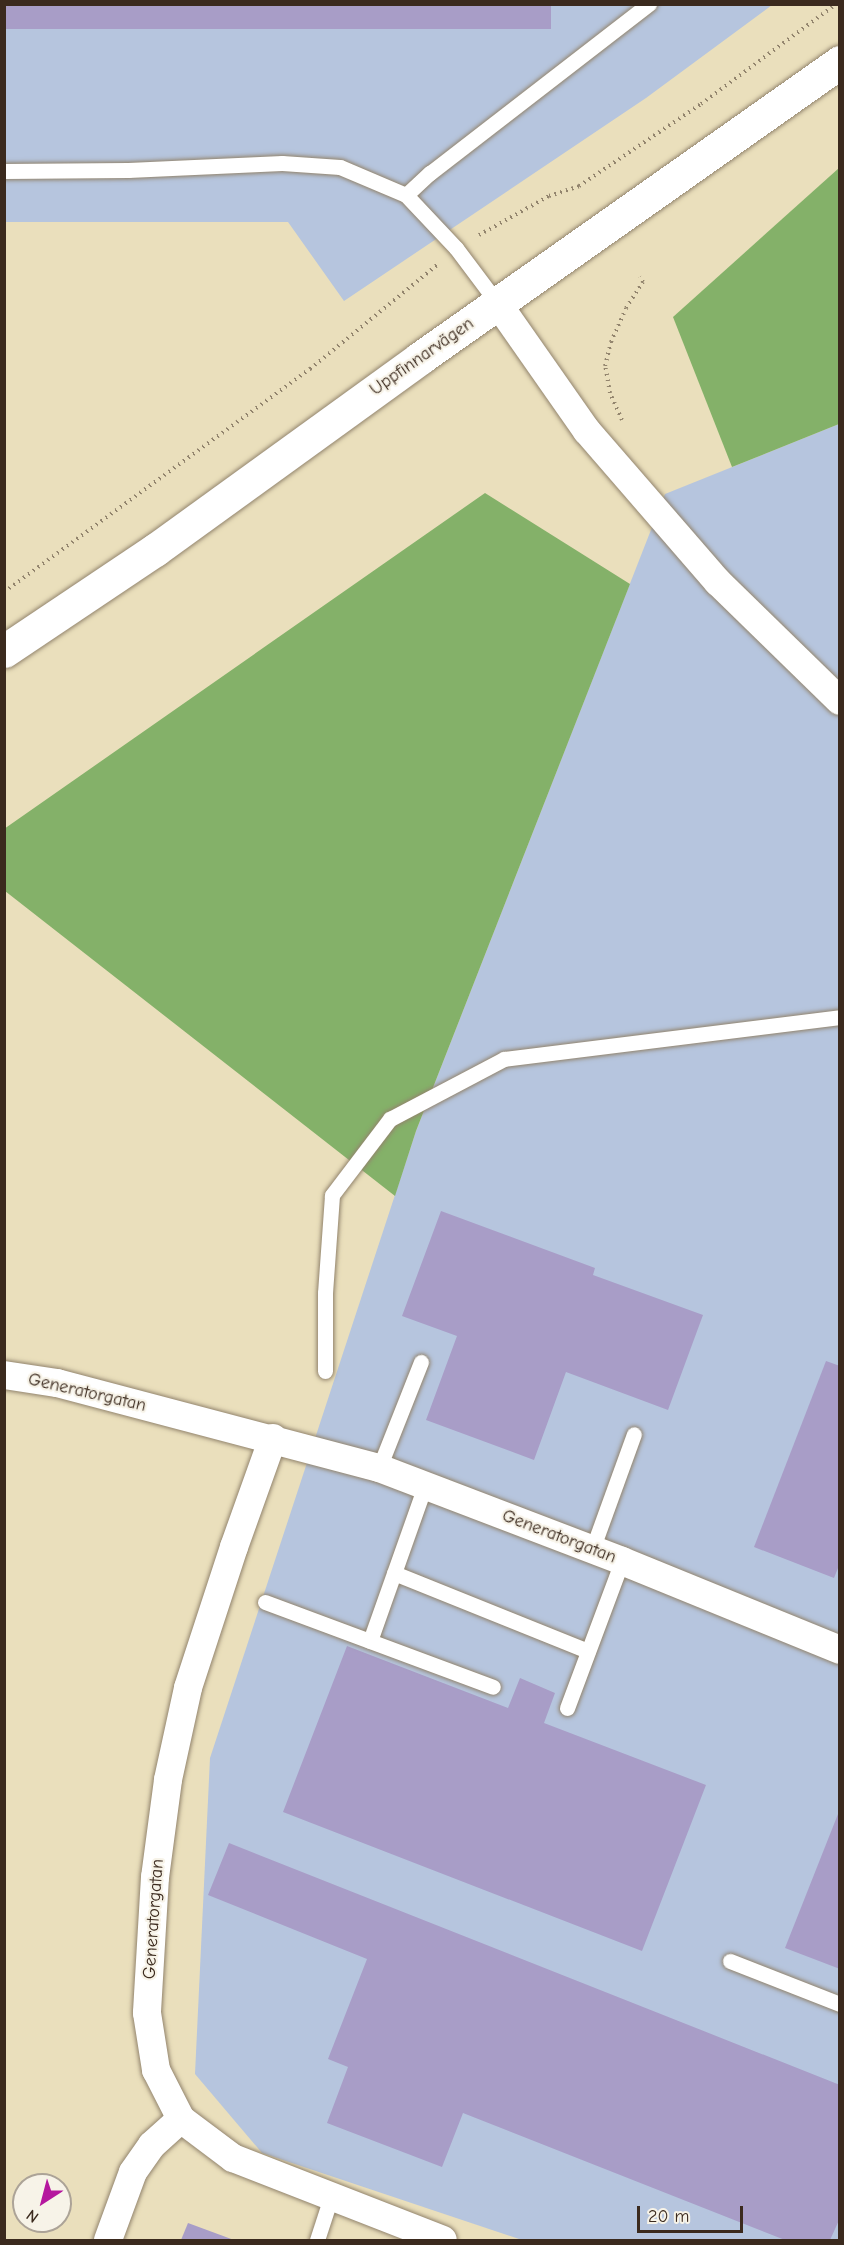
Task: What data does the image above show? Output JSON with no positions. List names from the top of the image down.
{
  "streets": {
    "street": ["Uppfinnarvägen", "Generatorgatan"]
  },
  "scale_bar": "20 m",
  "north": "bottom left"
}
